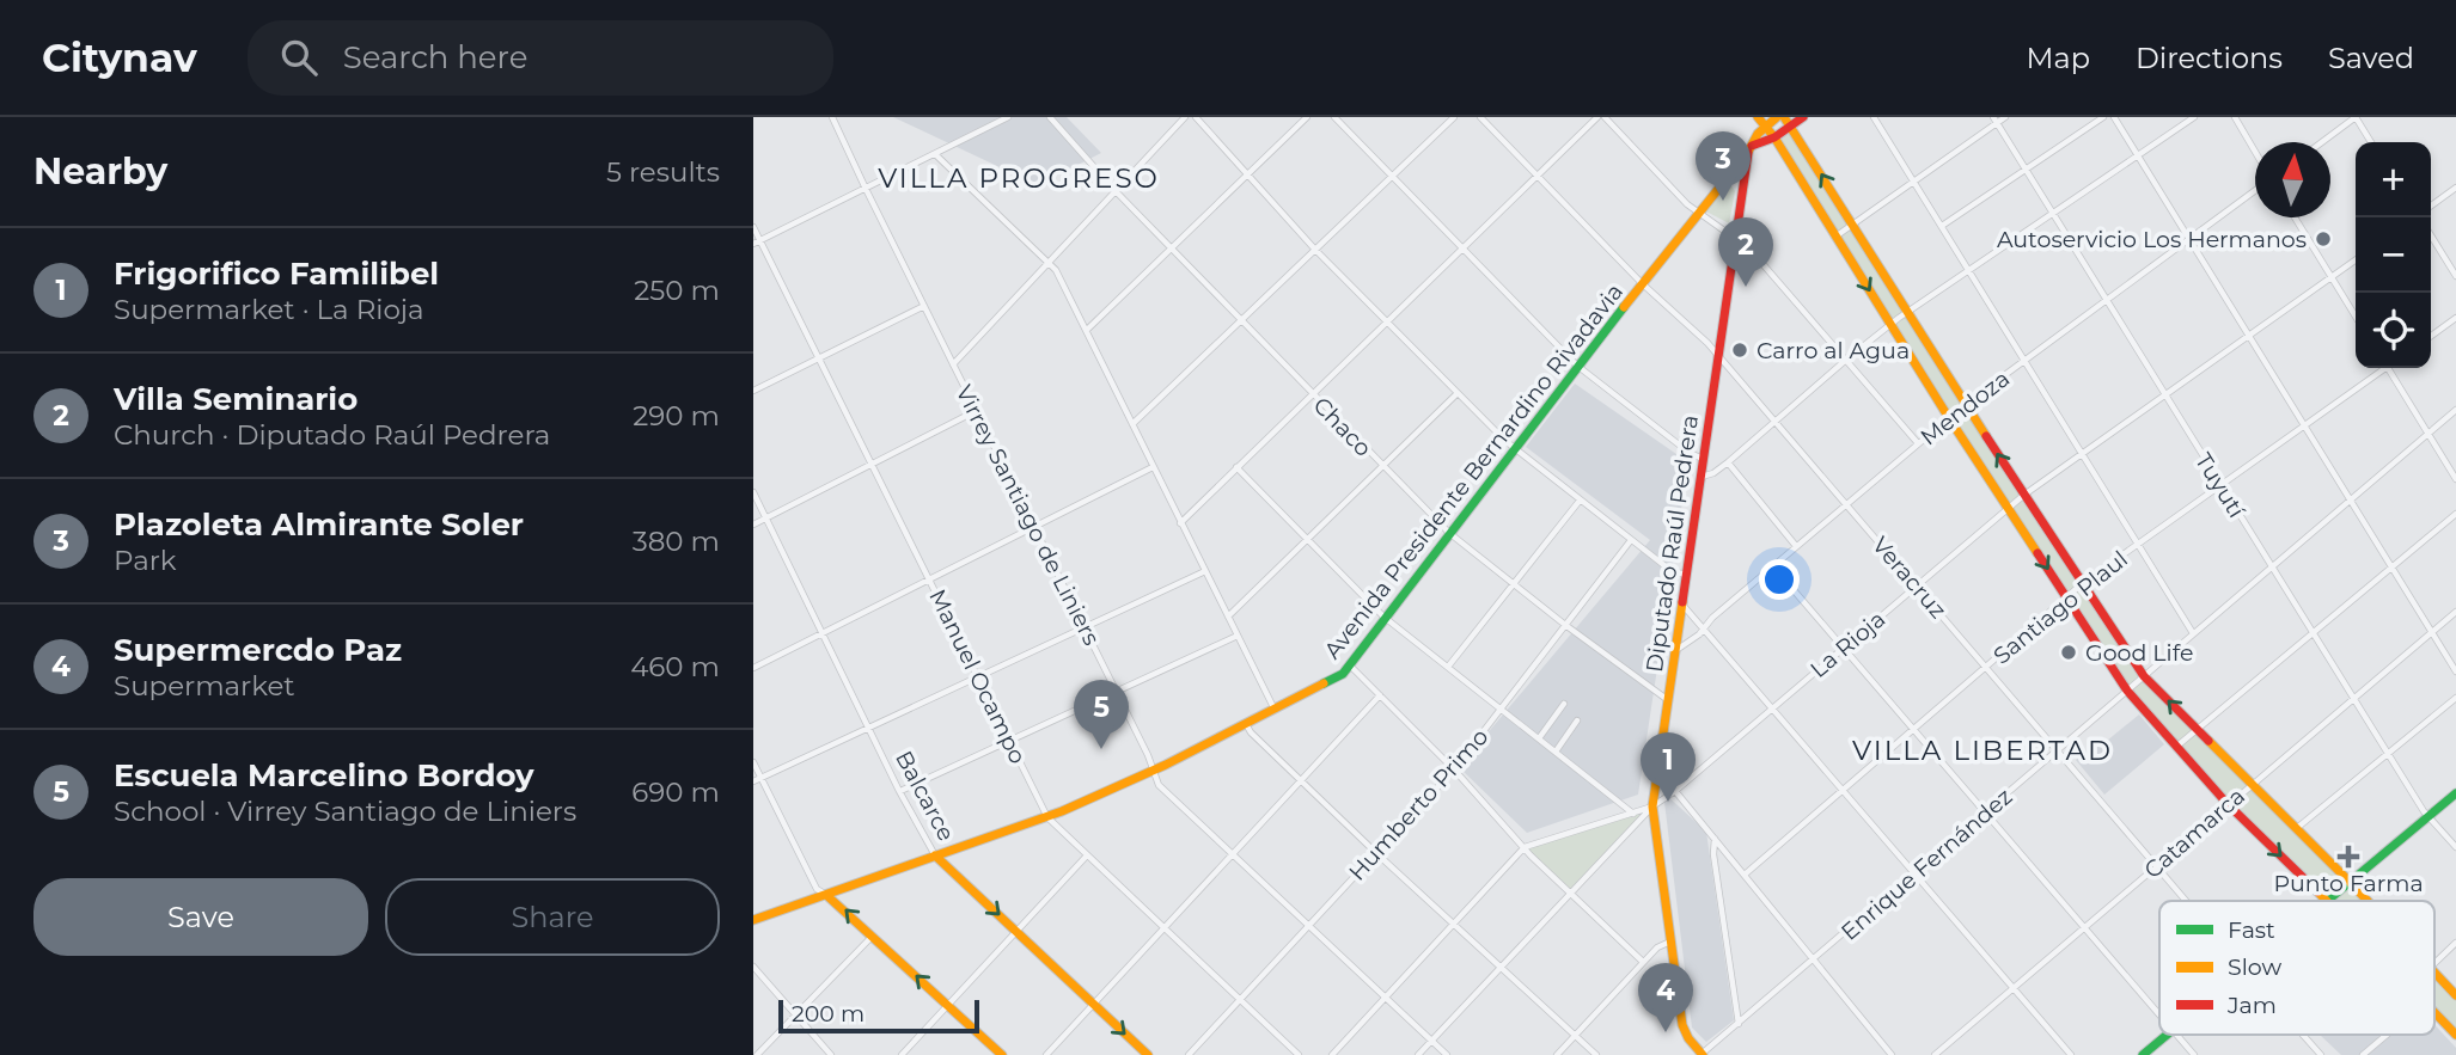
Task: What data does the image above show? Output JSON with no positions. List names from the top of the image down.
{
  "streets": {
    "street": [
      "Mendoza",
      "Chaco",
      "Avenida Presidente Bernardino Rivadavia",
      "Tuyutí",
      "Virrey Santiago de Liniers",
      "Diputado Raúl Pedrera",
      "Veracruz",
      "Santiago Plaul",
      "La Rioja",
      "Manuel Ocampo",
      "Balcarce",
      "Humberto Primo",
      "Catamarca",
      "Enrique Fernández"
    ]
  },
  "crossings": [
    ["Mendoza", "Tuyutí"],
    ["Mendoza", "Diputado Raúl Pedrera"],
    ["Mendoza", "Veracruz"],
    ["Chaco", "Avenida Presidente Bernardino Rivadavia"],
    ["Chaco", "Diputado Raúl Pedrera"],
    ["Chaco", "Humberto Primo"],
    ["Avenida Presidente Bernardino Rivadavia", "Virrey Santiago de Liniers"],
    ["Avenida Presidente Bernardino Rivadavia", "Diputado Raúl Pedrera"],
    ["Avenida Presidente Bernardino Rivadavia", "Veracruz"],
    ["Avenida Presidente Bernardino Rivadavia", "Manuel Ocampo"],
    ["Avenida Presidente Bernardino Rivadavia", "Balcarce"],
    ["Tuyutí", "Santiago Plaul"],
    ["Tuyutí", "La Rioja"],
    ["Tuyutí", "Catamarca"],
    ["Tuyutí", "Enrique Fernández"],
    ["Virrey Santiago de Liniers", "La Rioja"],
    ["Virrey Santiago de Liniers", "Humberto Primo"],
    ["Diputado Raúl Pedrera", "Veracruz"],
    ["Diputado Raúl Pedrera", "La Rioja"],
    ["Diputado Raúl Pedrera", "Enrique Fernández"],
    ["Veracruz", "Santiago Plaul"],
    ["Veracruz", "La Rioja"],
    ["Veracruz", "Catamarca"],
    ["Veracruz", "Enrique Fernández"],
    ["Manuel Ocampo", "Humberto Primo"]
  ],
  "districts": ["VILLA PROGRESO", "VILLA LIBERTAD"],
  "places": {
    "other": ["Autoservicio Los Hermanos", "Carro al Agua", "Good Life"],
    "health": ["Punto Farma"]
  },
  "legend": ["Fast", "Slow", "Jam"],
  "scale_bar": "200 m",
  "north": "top",
  "page": {
    "header": "Citynav",
    "search": "Search here",
    "nav": ["Map", "Directions", "Saved"],
    "heading": ["Nearby", "5 results"],
    "pins": [
      "3",
      "2",
      "5",
      "1",
      "4"
    ],
    "map_buttons": ["+", "−"],
    "list": [
      {
        "mark": "1",
        "name": "Frigorifico Familibel",
        "note": "Supermarket · La Rioja",
        "value": "250 m"
      },
      {
        "mark": "2",
        "name": "Villa Seminario",
        "note": "Church · Diputado Raúl Pedrera",
        "value": "290 m"
      },
      {
        "mark": "3",
        "name": "Plazoleta Almirante Soler",
        "note": "Park",
        "value": "380 m"
      },
      {
        "mark": "4",
        "name": "Supermercdo Paz",
        "note": "Supermarket",
        "value": "460 m"
      },
      {
        "mark": "5",
        "name": "Escuela Marcelino Bordoy",
        "note": "School · Virrey Santiago de Liniers",
        "value": "690 m"
      }
    ],
    "buttons": ["Save", "Share"],
    "scale": "200 m"
  }
}
